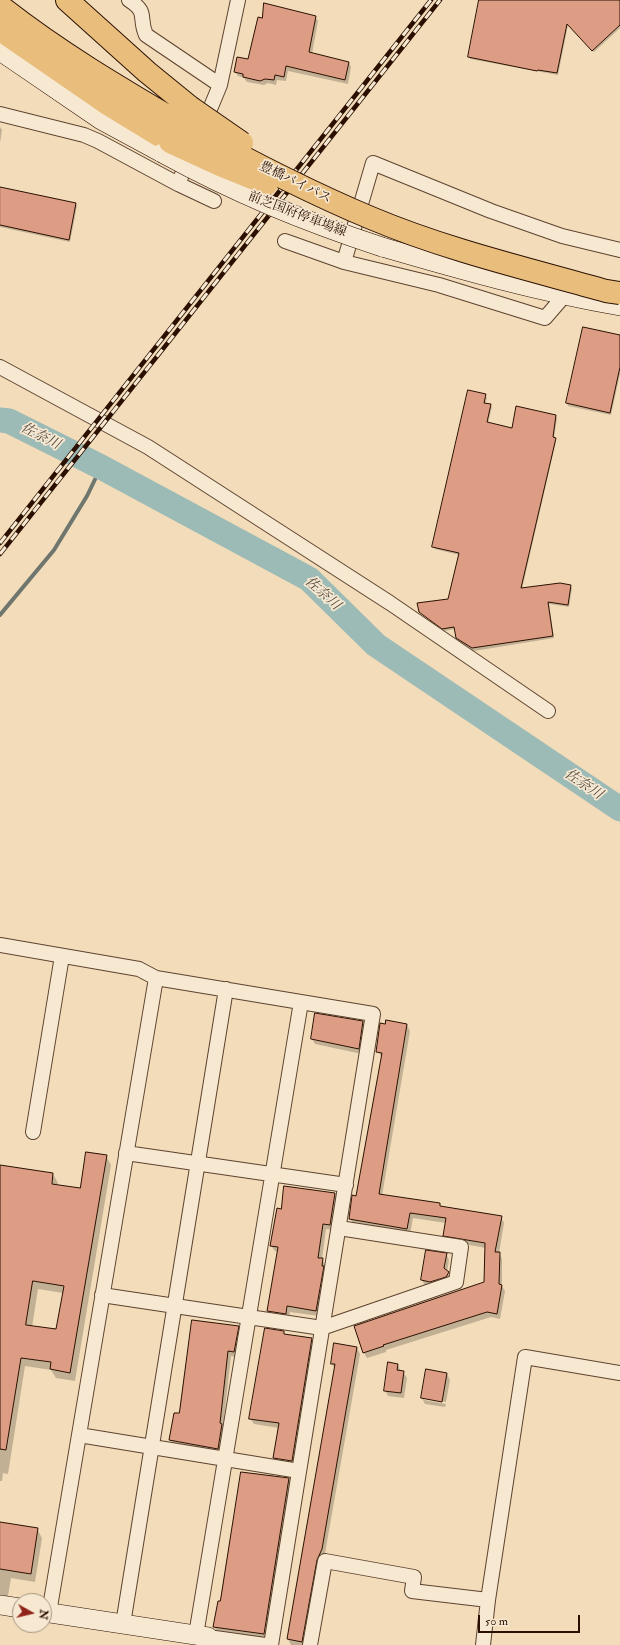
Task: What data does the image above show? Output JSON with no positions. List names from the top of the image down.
{
  "streets": {
    "highway": ["豊橋バイパス"],
    "main road": ["前芝国府停車場線"]
  },
  "crossings": [
    ["豊橋バイパス", "前芝国府停車場線"]
  ],
  "water": ["佐奈川"],
  "scale_bar": "50 m",
  "north": "right"
}
